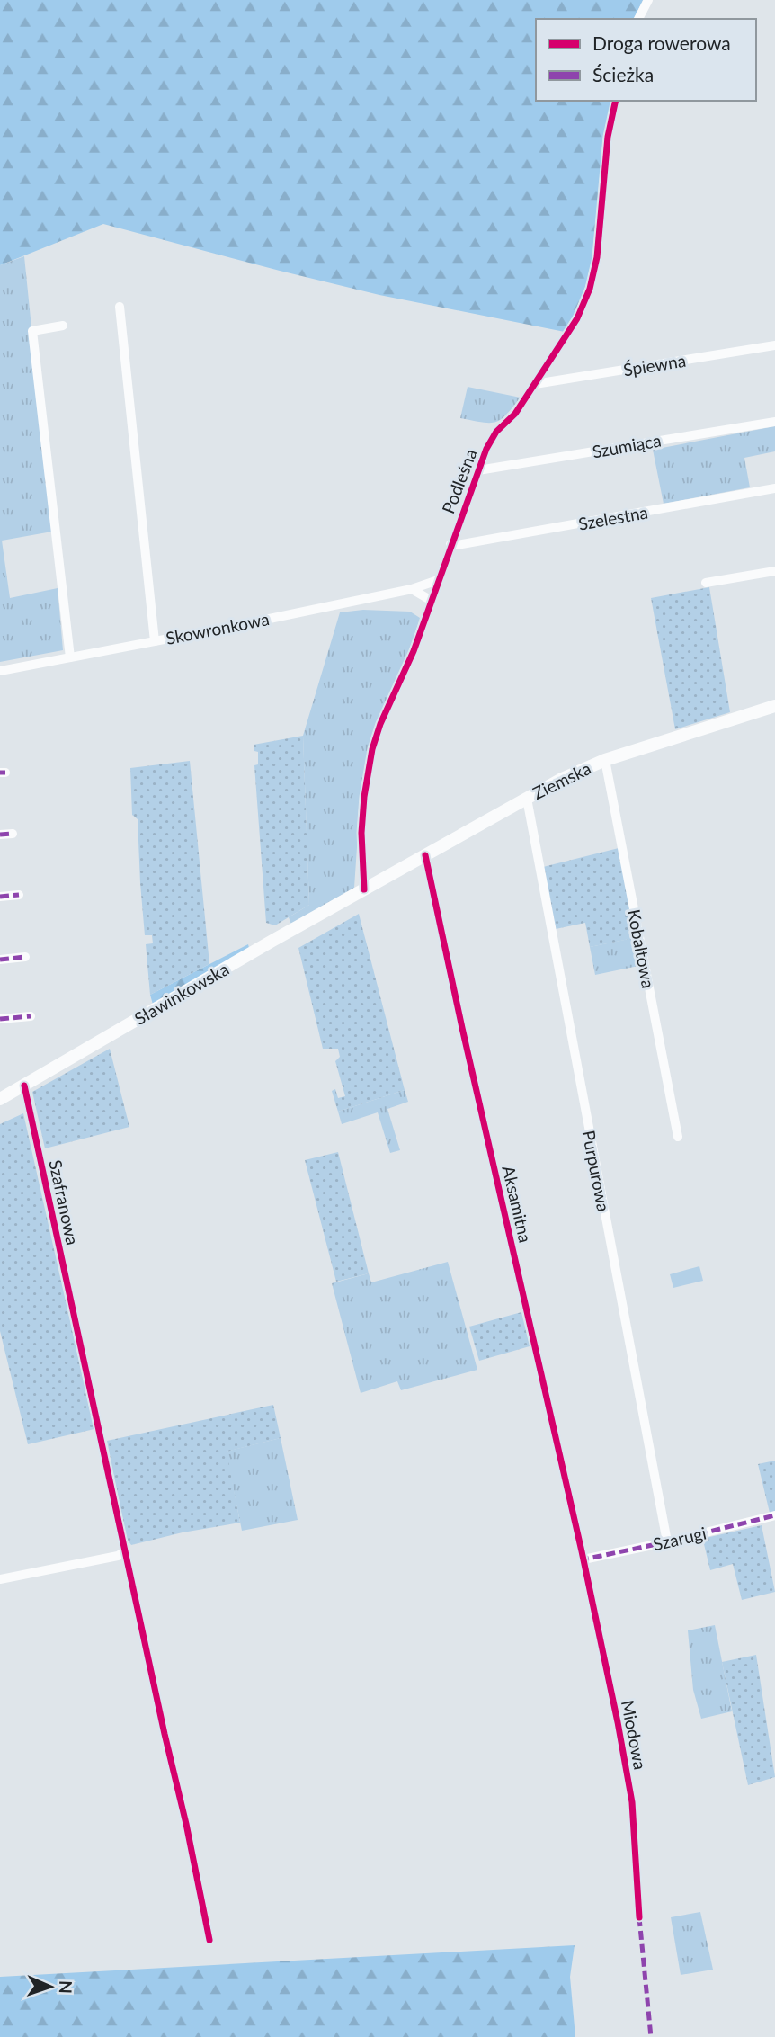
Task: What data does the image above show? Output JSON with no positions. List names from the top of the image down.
{
  "streets": {
    "street": [
      "Śpiewna",
      "Szumiąca",
      "Podleśna",
      "Szelestna",
      "Skowronkowa",
      "Ziemska",
      "Kobaltowa",
      "Sławinkowska",
      "Purpurowa",
      "Szafranowa",
      "Aksamitna",
      "Szarugi",
      "Miodowa"
    ]
  },
  "crossings": [
    ["Śpiewna", "Podleśna"],
    ["Szumiąca", "Podleśna"],
    ["Podleśna", "Szelestna"],
    ["Podleśna", "Skowronkowa"],
    ["Podleśna", "Ziemska"],
    ["Podleśna", "Sławinkowska"],
    ["Ziemska", "Kobaltowa"],
    ["Ziemska", "Sławinkowska"],
    ["Ziemska", "Purpurowa"],
    ["Ziemska", "Aksamitna"],
    ["Sławinkowska", "Szafranowa"],
    ["Purpurowa", "Szarugi"],
    ["Aksamitna", "Szarugi"],
    ["Aksamitna", "Miodowa"],
    ["Szarugi", "Miodowa"]
  ],
  "legend": ["Droga rowerowa", "Ścieżka"],
  "north": "right"
}
